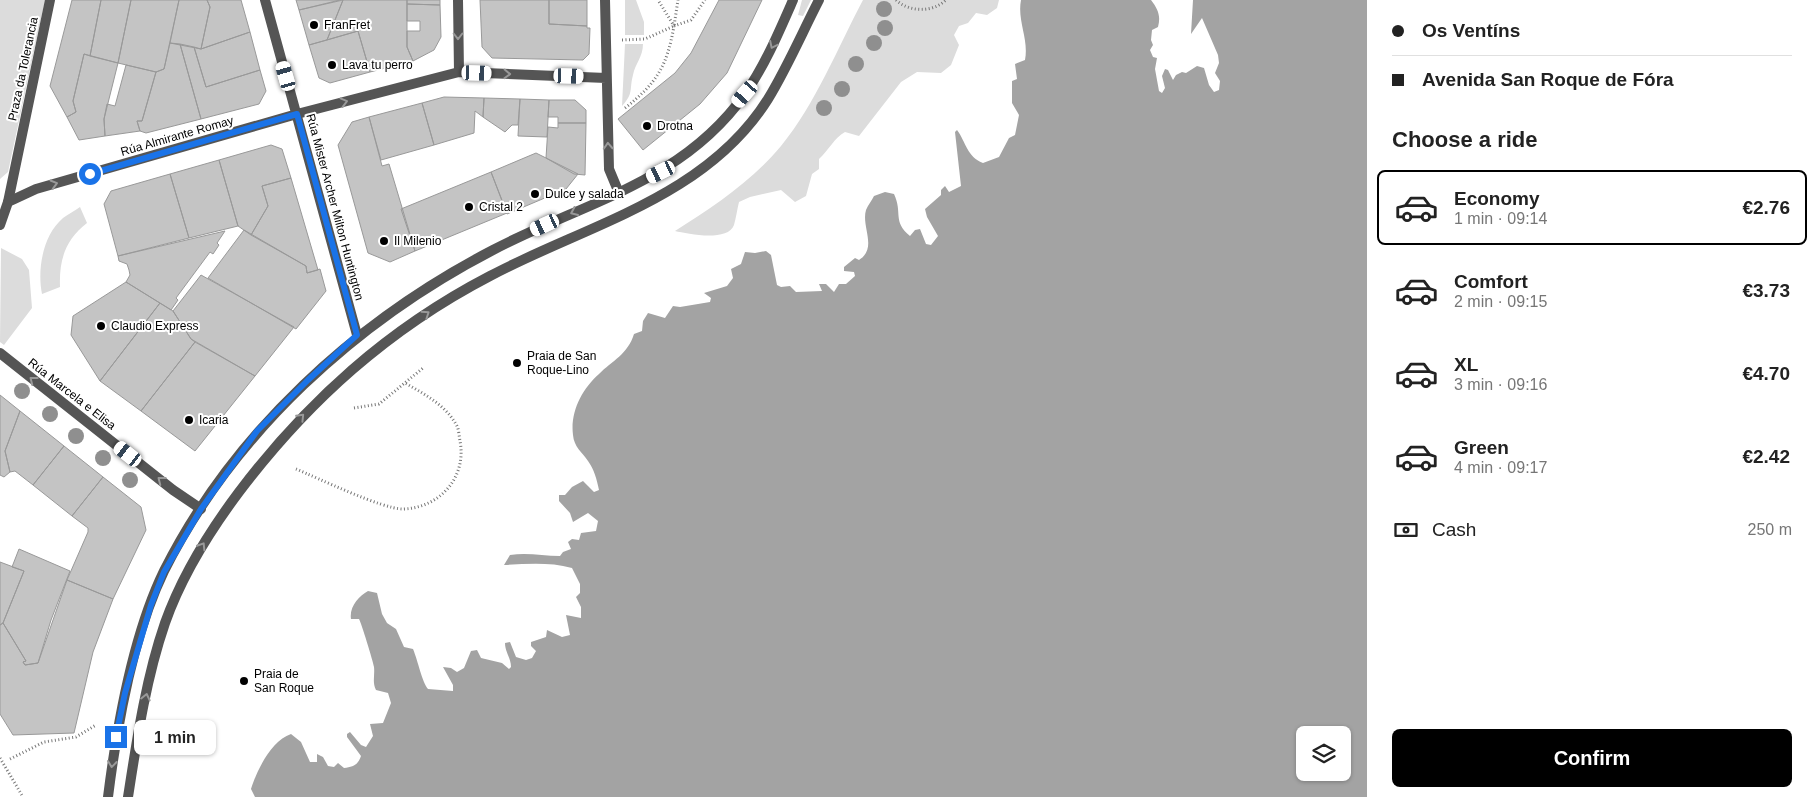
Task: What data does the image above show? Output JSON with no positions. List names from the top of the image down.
{
  "streets": {
    "street": [
      "Praza da Tolerancia",
      "Rúa Almirante Romay",
      "Rúa Mister Archer Milton Huntington",
      "Rúa Marcela e Elisa"
    ]
  },
  "crossings": [
    ["Praza da Tolerancia", "Rúa Almirante Romay"],
    ["Rúa Almirante Romay", "Rúa Mister Archer Milton Huntington"]
  ],
  "one_way": ["Rúa Almirante Romay", "Rúa Marcela e Elisa"],
  "places": [
    "FranFret",
    "Lava tu perro",
    "Drotna",
    "Dulce y salada",
    "Cristal 2",
    "Il Milenio",
    "Claudio Express",
    "Praia de San Roque-Lino",
    "Icaria",
    "Praia de San Roque"
  ],
  "page": {
    "banner": ["Os Ventíns", "Avenida San Roque de Fóra"],
    "heading": "Choose a ride",
    "list": [
      {
        "name": "Economy",
        "note": "1 min · 09:14",
        "value": "€2.76"
      },
      {
        "name": "Comfort",
        "note": "2 min · 09:15",
        "value": "€3.73"
      },
      {
        "name": "XL",
        "note": "3 min · 09:16",
        "value": "€4.70"
      },
      {
        "name": "Green",
        "note": "4 min · 09:17",
        "value": "€2.42"
      }
    ],
    "pay": ["Cash", "250 m"],
    "buttons": "Confirm",
    "bubble": "1 min"
  }
}
